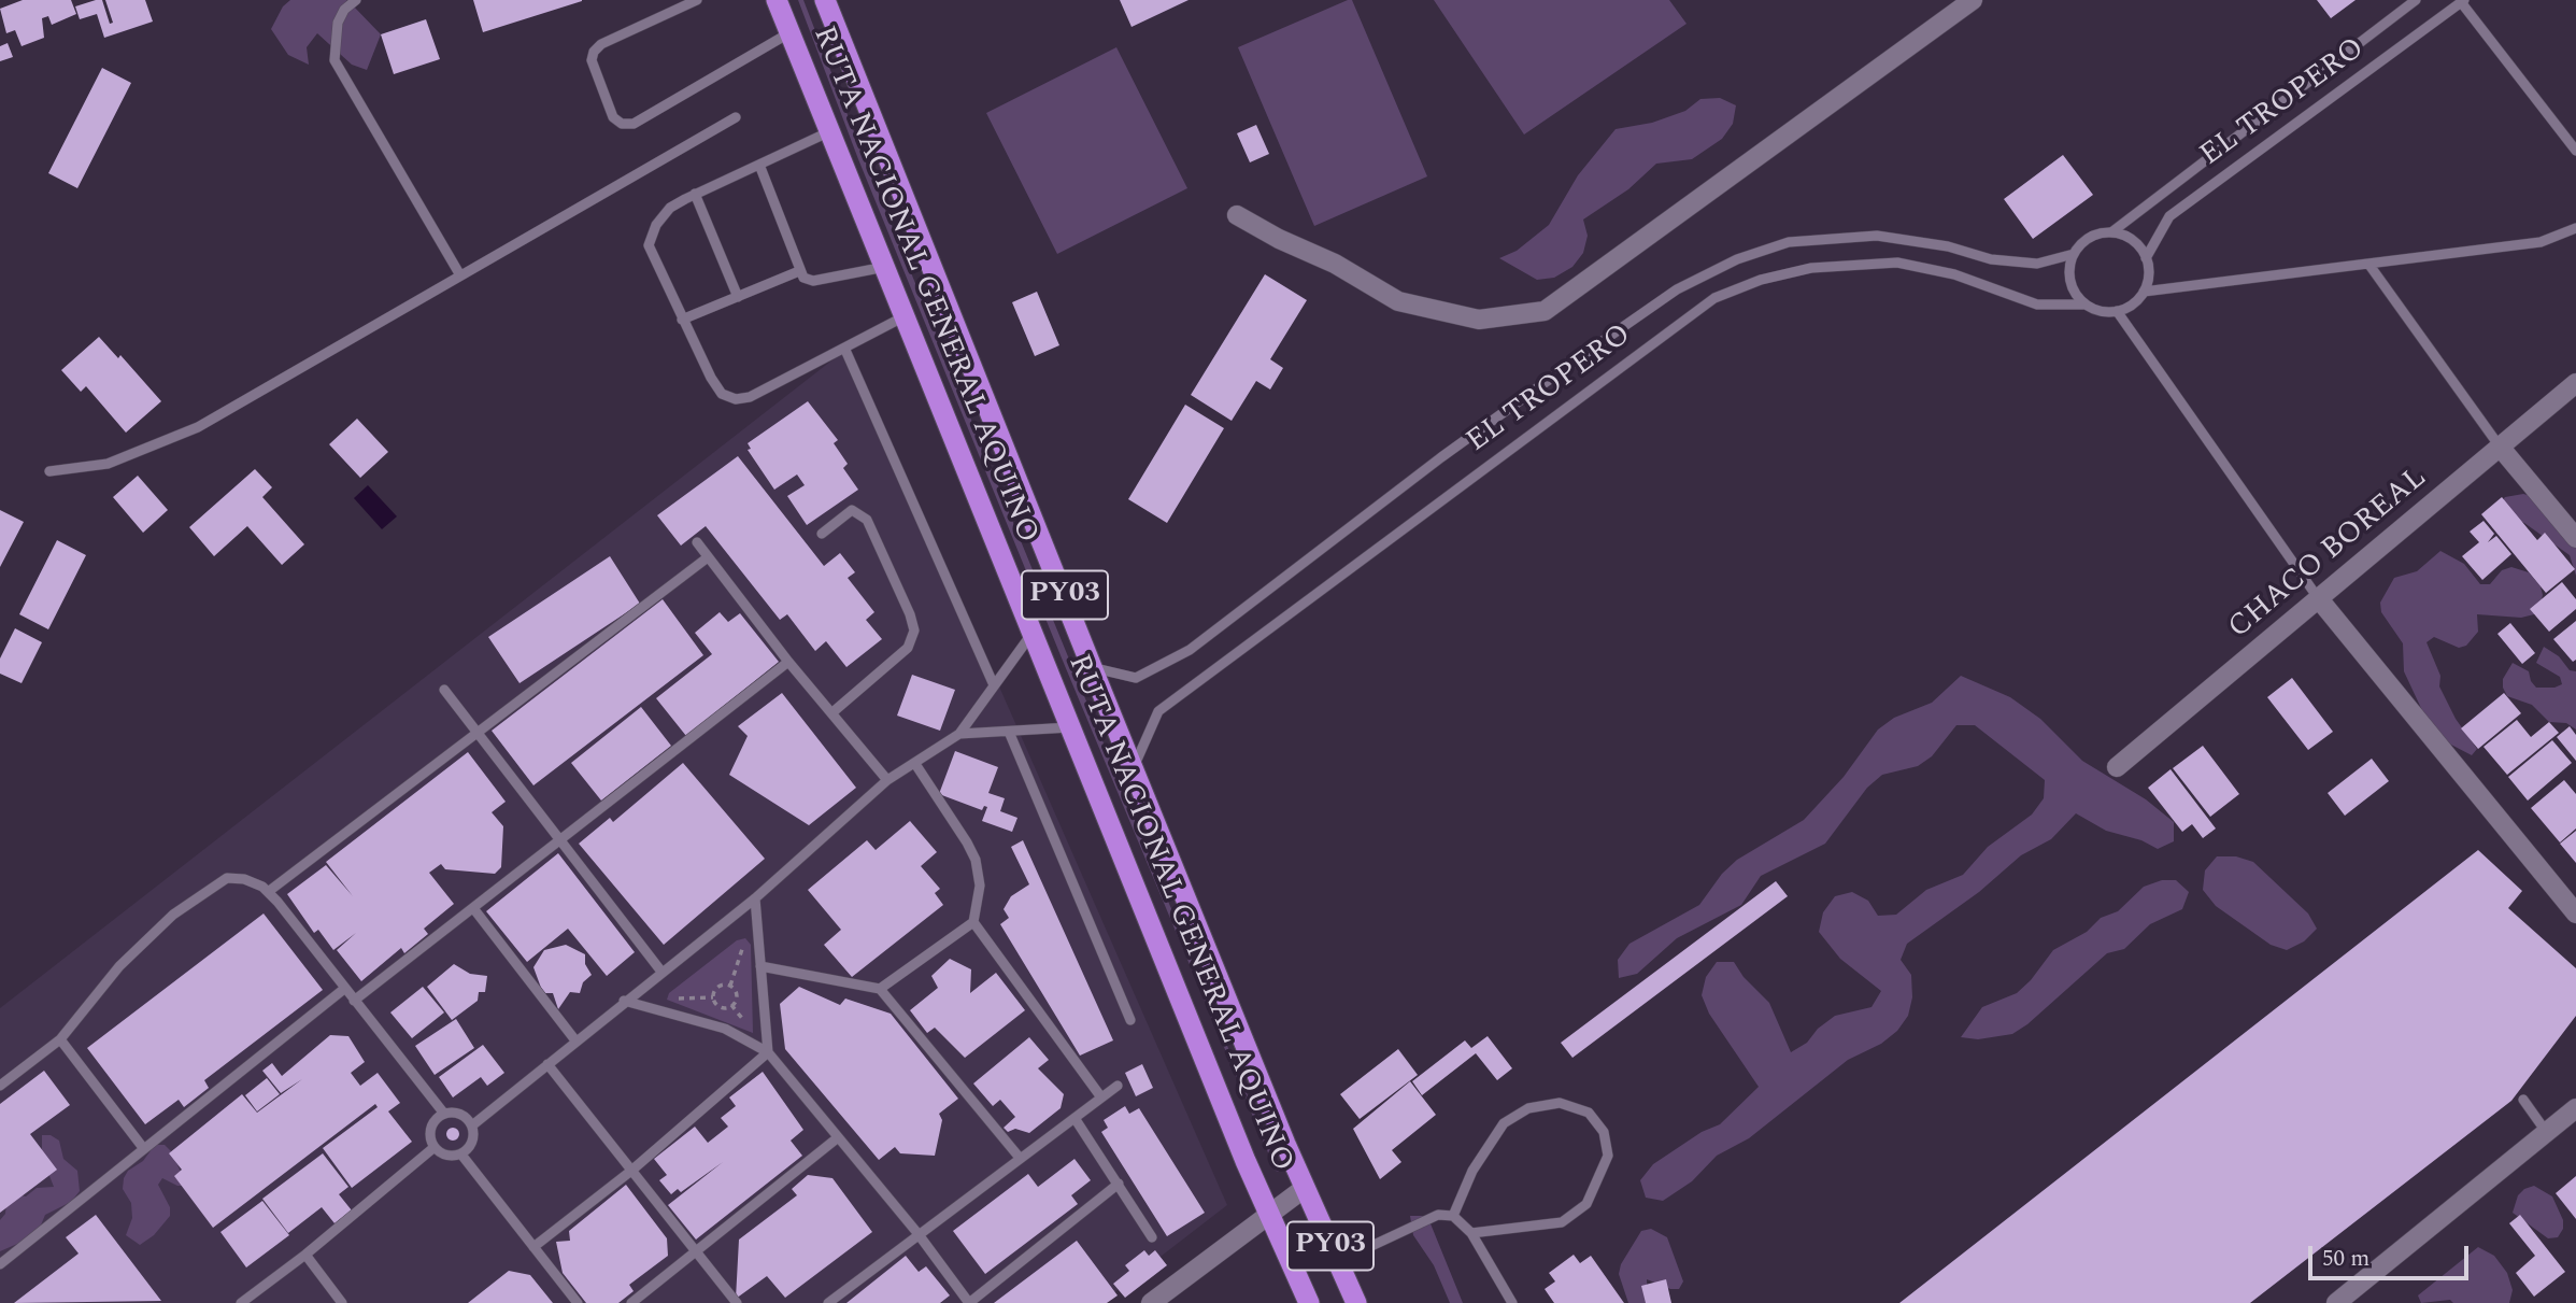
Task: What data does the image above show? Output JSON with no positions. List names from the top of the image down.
{
  "streets": {
    "highway": ["RUTA NACIONAL GENERAL AQUINO", "PY03"],
    "street": ["CHACO BOREAL"],
    "lane": ["EL TROPERO"]
  },
  "crossings": [
    ["EL TROPERO", "RUTA NACIONAL GENERAL AQUINO"]
  ],
  "scale_bar": "50 m"
}
